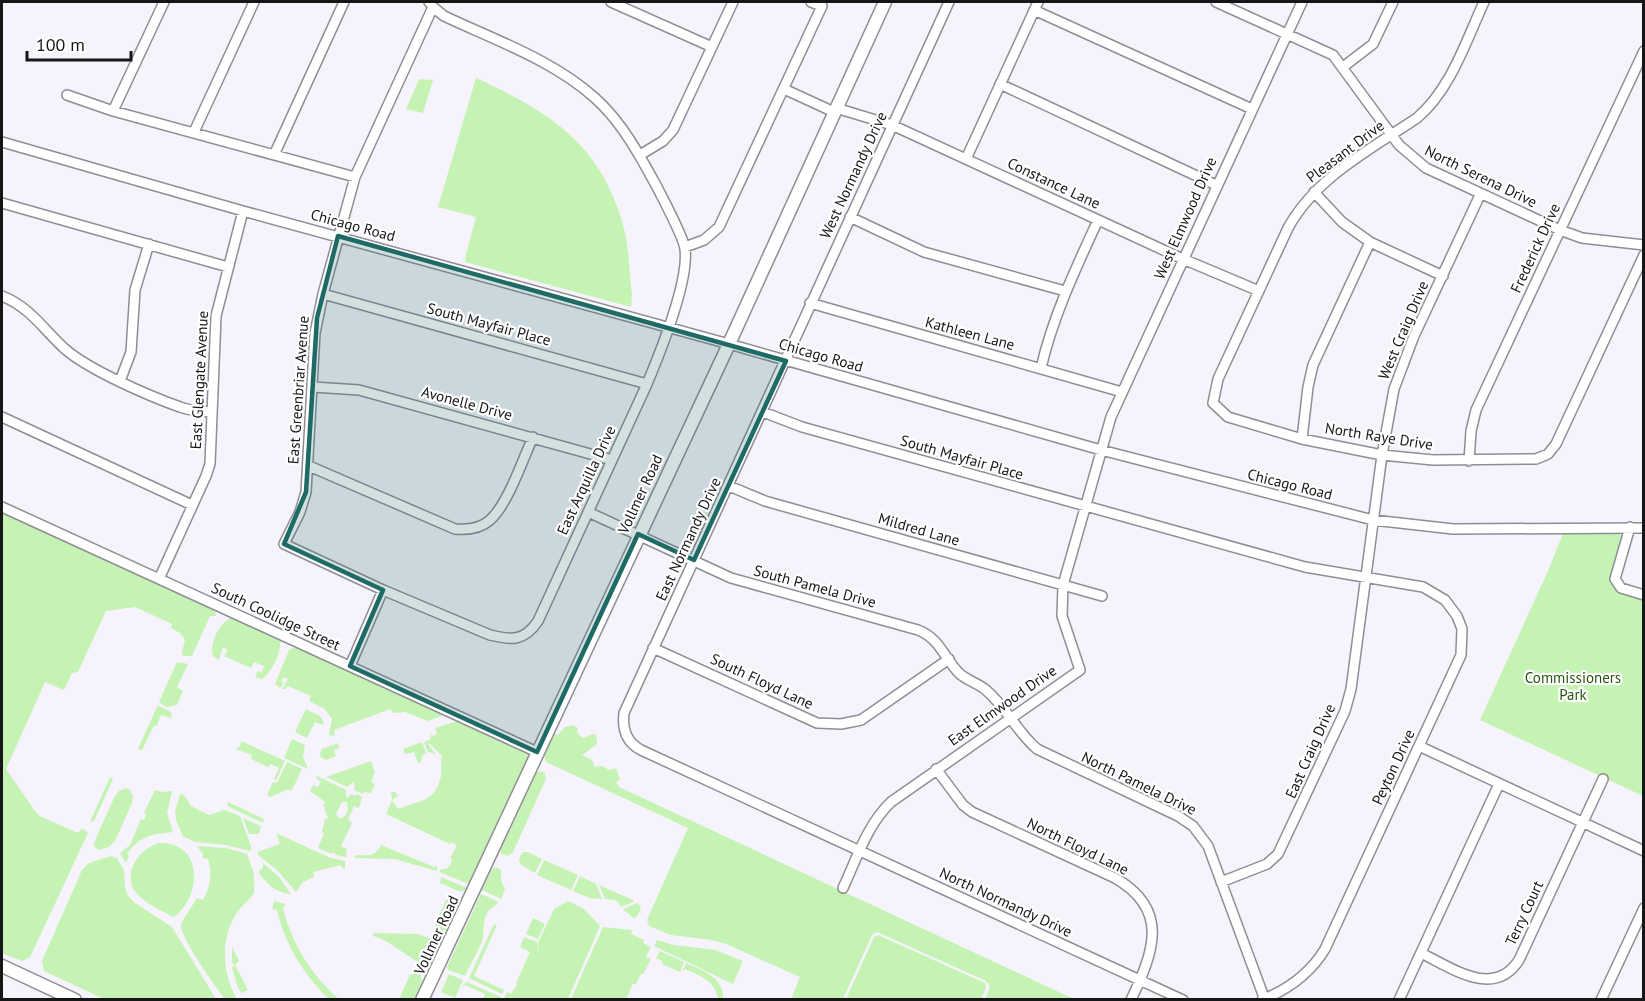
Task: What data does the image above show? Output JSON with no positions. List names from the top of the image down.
{
  "streets": {
    "main road": ["Vollmer Road"],
    "street": [
      "Pleasant Drive",
      "West Normandy Drive",
      "North Serena Drive",
      "Constance Lane",
      "West Elmwood Drive",
      "Chicago Road",
      "Frederick Drive",
      "South Mayfair Place",
      "West Craig Drive",
      "Kathleen Lane",
      "East Glengate Avenue",
      "East Greenbriar Avenue",
      "Avonelle Drive",
      "North Raye Drive",
      "East Arquilla Drive",
      "Mildred Lane",
      "East Normandy Drive",
      "South Pamela Drive",
      "South Coolidge Street",
      "South Floyd Lane",
      "East Elmwood Drive",
      "East Craig Drive",
      "Peyton Drive",
      "North Pamela Drive",
      "North Floyd Lane",
      "North Normandy Drive",
      "Terry Court"
    ]
  },
  "crossings": [
    ["Pleasant Drive", "North Serena Drive"],
    ["Pleasant Drive", "Constance Lane"],
    ["Pleasant Drive", "North Raye Drive"],
    ["West Normandy Drive", "Constance Lane"],
    ["West Normandy Drive", "Chicago Road"],
    ["West Normandy Drive", "Kathleen Lane"],
    ["West Normandy Drive", "East Normandy Drive"],
    ["North Serena Drive", "West Elmwood Drive"],
    ["North Serena Drive", "Frederick Drive"],
    ["North Serena Drive", "West Craig Drive"],
    ["Constance Lane", "West Elmwood Drive"],
    ["Constance Lane", "Vollmer Road"],
    ["West Elmwood Drive", "Chicago Road"],
    ["West Elmwood Drive", "Kathleen Lane"],
    ["West Elmwood Drive", "East Elmwood Drive"],
    ["Chicago Road", "West Craig Drive"],
    ["Chicago Road", "East Glengate Avenue"],
    ["Chicago Road", "East Greenbriar Avenue"],
    ["Chicago Road", "East Arquilla Drive"],
    ["Chicago Road", "Vollmer Road"],
    ["Chicago Road", "East Normandy Drive"],
    ["Chicago Road", "East Elmwood Drive"],
    ["Chicago Road", "East Craig Drive"],
    ["Frederick Drive", "North Raye Drive"],
    ["South Mayfair Place", "East Greenbriar Avenue"],
    ["South Mayfair Place", "East Arquilla Drive"],
    ["South Mayfair Place", "East Normandy Drive"],
    ["South Mayfair Place", "East Elmwood Drive"],
    ["South Mayfair Place", "East Craig Drive"],
    ["South Mayfair Place", "Peyton Drive"],
    ["West Craig Drive", "North Raye Drive"],
    ["West Craig Drive", "East Craig Drive"],
    ["East Glengate Avenue", "South Coolidge Street"],
    ["East Greenbriar Avenue", "Avonelle Drive"],
    ["East Greenbriar Avenue", "East Arquilla Drive"],
    ["Avonelle Drive", "East Arquilla Drive"],
    ["East Arquilla Drive", "South Pamela Drive"],
    ["Vollmer Road", "South Pamela Drive"],
    ["Vollmer Road", "South Coolidge Street"],
    ["Mildred Lane", "East Normandy Drive"],
    ["Mildred Lane", "East Elmwood Drive"],
    ["East Normandy Drive", "South Pamela Drive"],
    ["East Normandy Drive", "South Floyd Lane"],
    ["East Normandy Drive", "North Normandy Drive"],
    ["South Pamela Drive", "South Floyd Lane"],
    ["South Pamela Drive", "East Elmwood Drive"],
    ["South Pamela Drive", "North Pamela Drive"],
    ["East Elmwood Drive", "North Pamela Drive"],
    ["East Elmwood Drive", "North Floyd Lane"],
    ["East Elmwood Drive", "North Normandy Drive"],
    ["East Craig Drive", "Peyton Drive"],
    ["East Craig Drive", "North Pamela Drive"],
    ["Peyton Drive", "North Pamela Drive"],
    ["North Floyd Lane", "North Normandy Drive"]
  ],
  "parks": ["Commissioners Park"],
  "scale_bar": "100 m"
}
